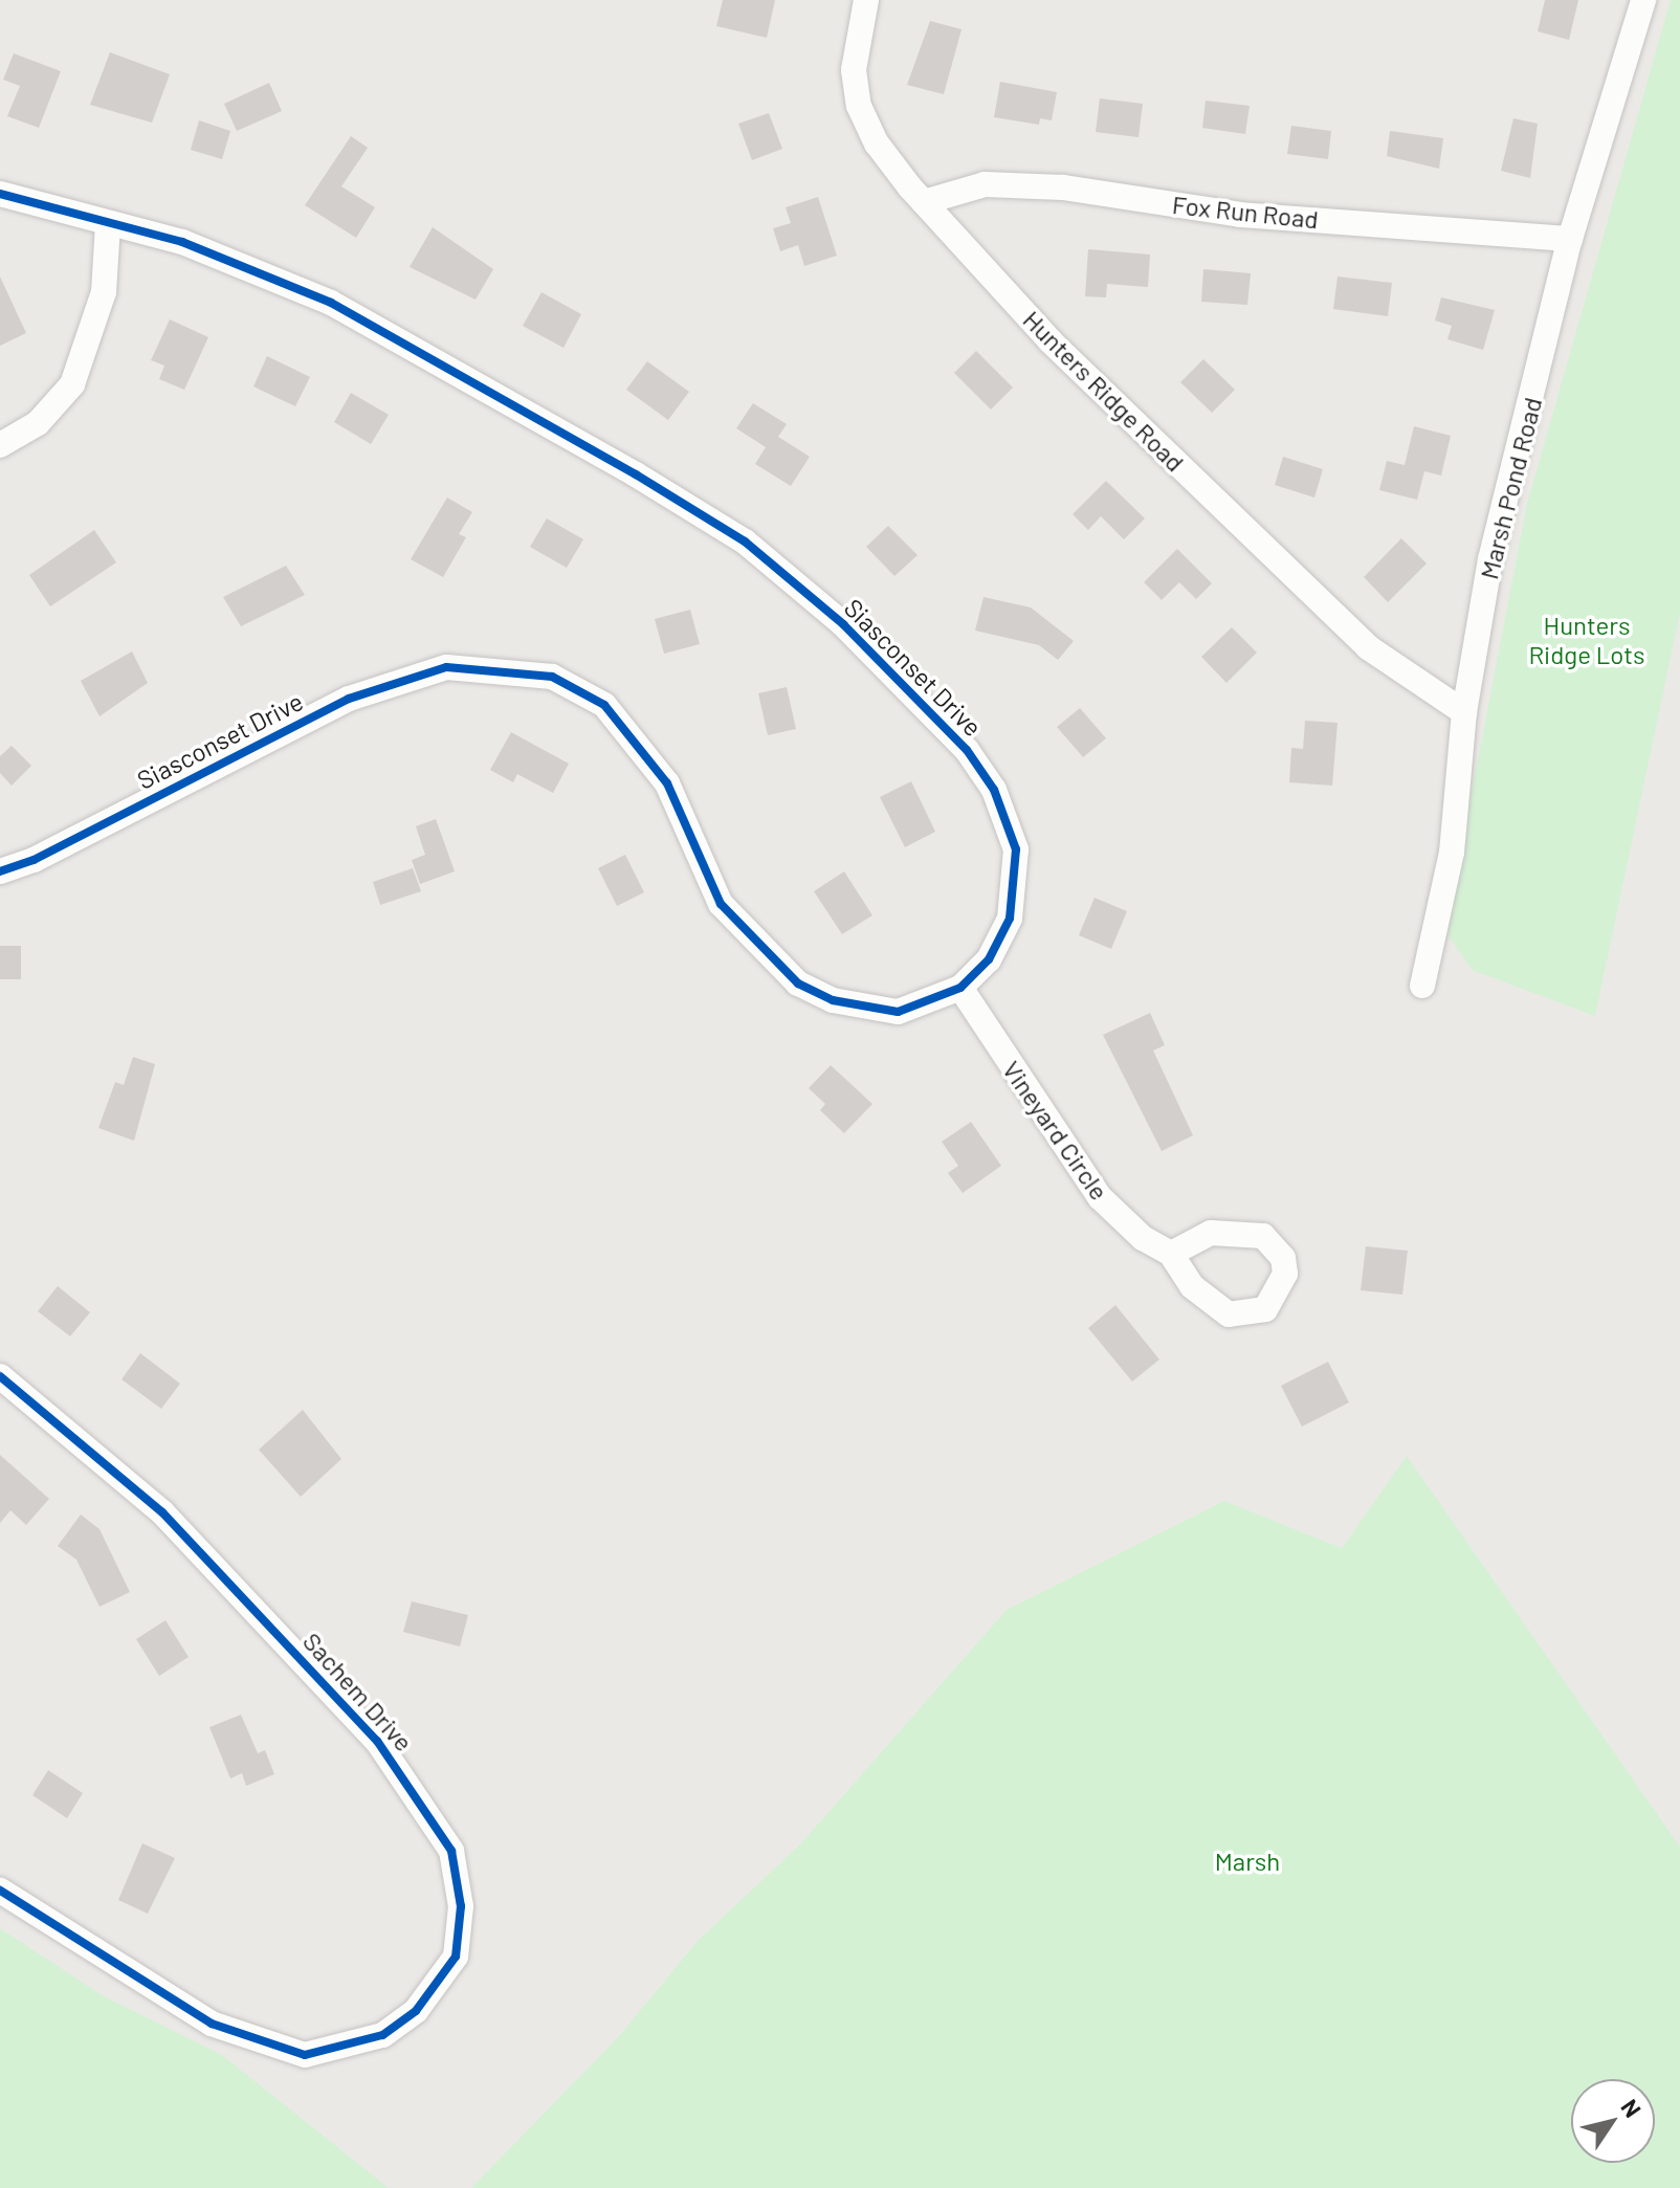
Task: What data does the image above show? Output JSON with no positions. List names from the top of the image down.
{
  "streets": {
    "street": [
      "Fox Run Road",
      "Hunters Ridge Road",
      "Marsh Pond Road",
      "Siasconset Drive",
      "Vineyard Circle",
      "Sachem Drive"
    ]
  },
  "crossings": [
    ["Fox Run Road", "Hunters Ridge Road"],
    ["Fox Run Road", "Marsh Pond Road"],
    ["Hunters Ridge Road", "Marsh Pond Road"],
    ["Siasconset Drive", "Vineyard Circle"]
  ],
  "parks": ["Hunters Ridge Lots", "Marsh"],
  "north": "top right"
}
